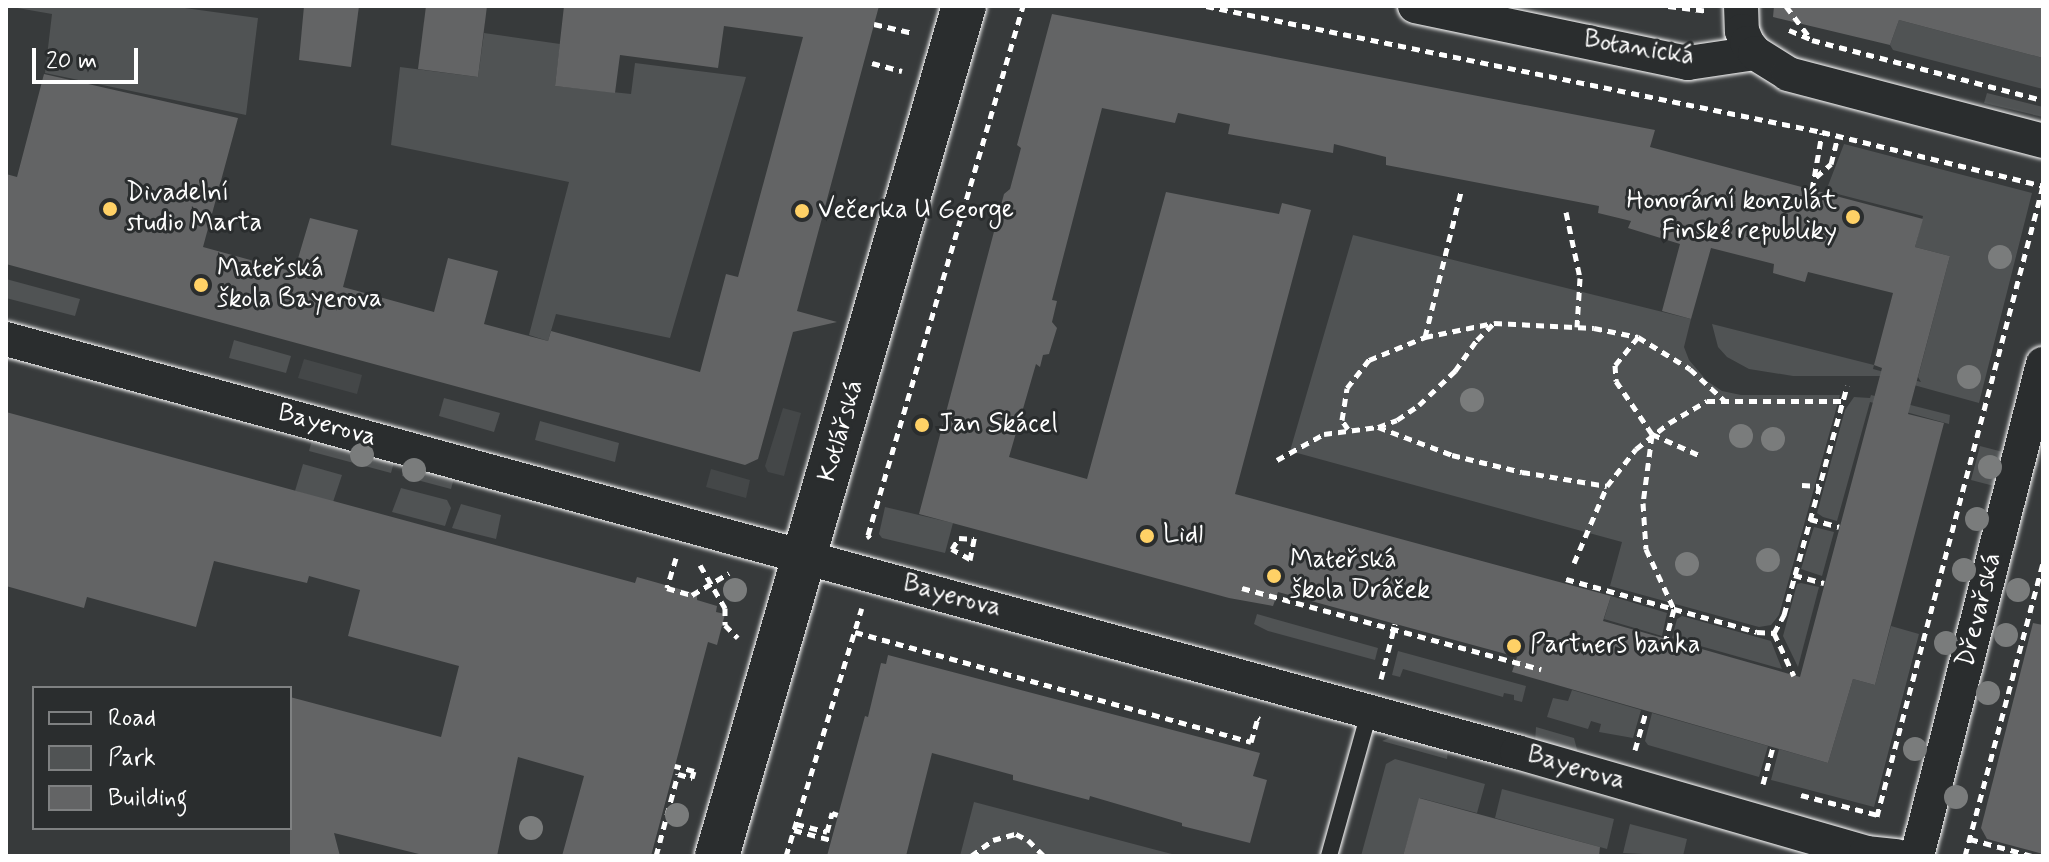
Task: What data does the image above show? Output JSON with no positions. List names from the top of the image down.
{
  "streets": {
    "main road": ["Kotlářská"],
    "street": ["Botanická", "Bayerova", "Dřevařská"]
  },
  "crossings": [
    ["Bayerova", "Kotlářská"]
  ],
  "places": [
    "Divadelní studio Marta",
    "Večerka U George",
    "Honorární konzulát Finské republiky",
    "Mateřská škola Bayerova",
    "Jan Skácel",
    "Lidl",
    "Mateřská škola Dráček",
    "Partners banka"
  ],
  "legend": ["Road", "Park", "Building"],
  "scale_bar": "20 m"
}
